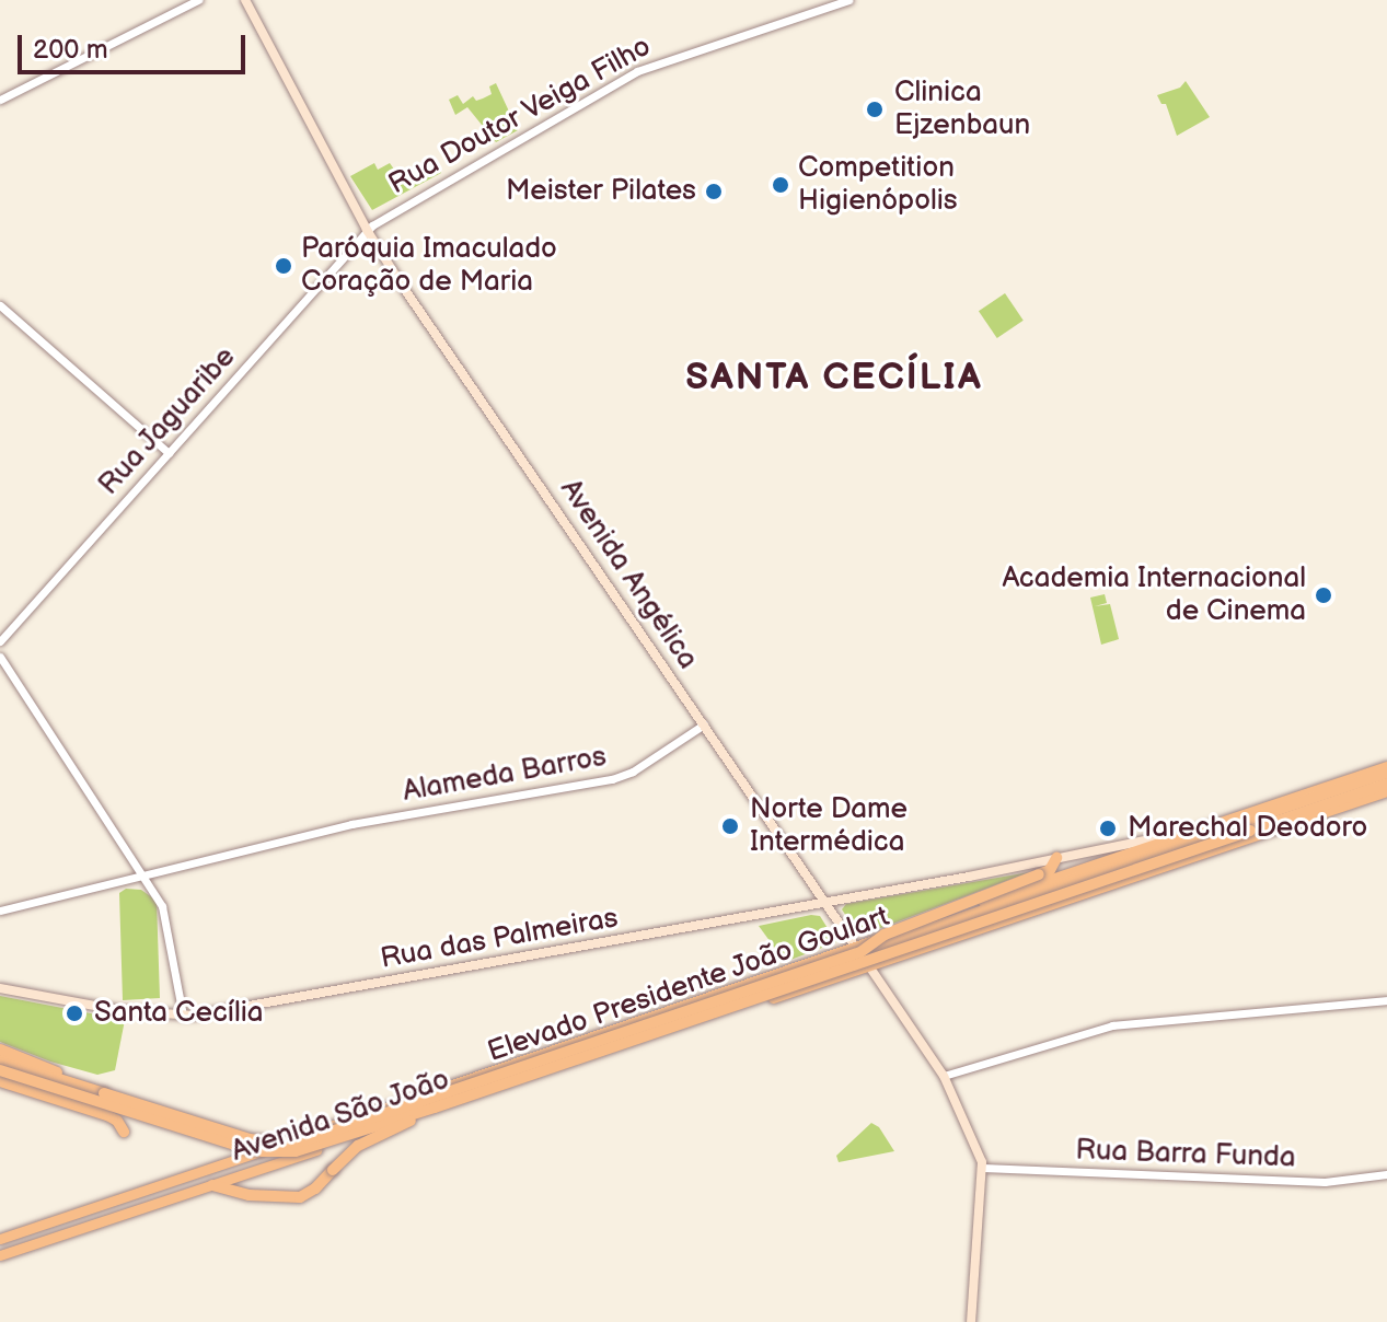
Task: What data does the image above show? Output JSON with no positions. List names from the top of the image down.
{
  "streets": {
    "highway": ["Elevado Presidente João Goulart"],
    "main road": ["Avenida Angélica", "Rua das Palmeiras", "Avenida São João"],
    "street": [
      "Rua Doutor Veiga Filho",
      "Rua Jaguaribe",
      "Alameda Barros",
      "Rua Barra Funda"
    ]
  },
  "crossings": [
    ["Rua Doutor Veiga Filho", "Rua Jaguaribe"],
    ["Rua Doutor Veiga Filho", "Avenida Angélica"],
    ["Rua Jaguaribe", "Avenida Angélica"],
    ["Avenida Angélica", "Alameda Barros"],
    ["Avenida Angélica", "Rua das Palmeiras"],
    ["Avenida Angélica", "Elevado Presidente João Goulart"],
    ["Avenida Angélica", "Avenida São João"],
    ["Avenida Angélica", "Rua Barra Funda"],
    ["Rua das Palmeiras", "Avenida São João"],
    ["Elevado Presidente João Goulart", "Avenida São João"]
  ],
  "districts": ["SANTA CECÍLIA"],
  "places": [
    "Clinica Ejzenbaun",
    "Competition Higienópolis",
    "Meister Pilates",
    "Paróquia Imaculado Coração de Maria",
    "Academia Internacional de Cinema",
    "Norte Dame Intermédica",
    "Marechal Deodoro",
    "Santa Cecília"
  ],
  "scale_bar": "200 m"
}
